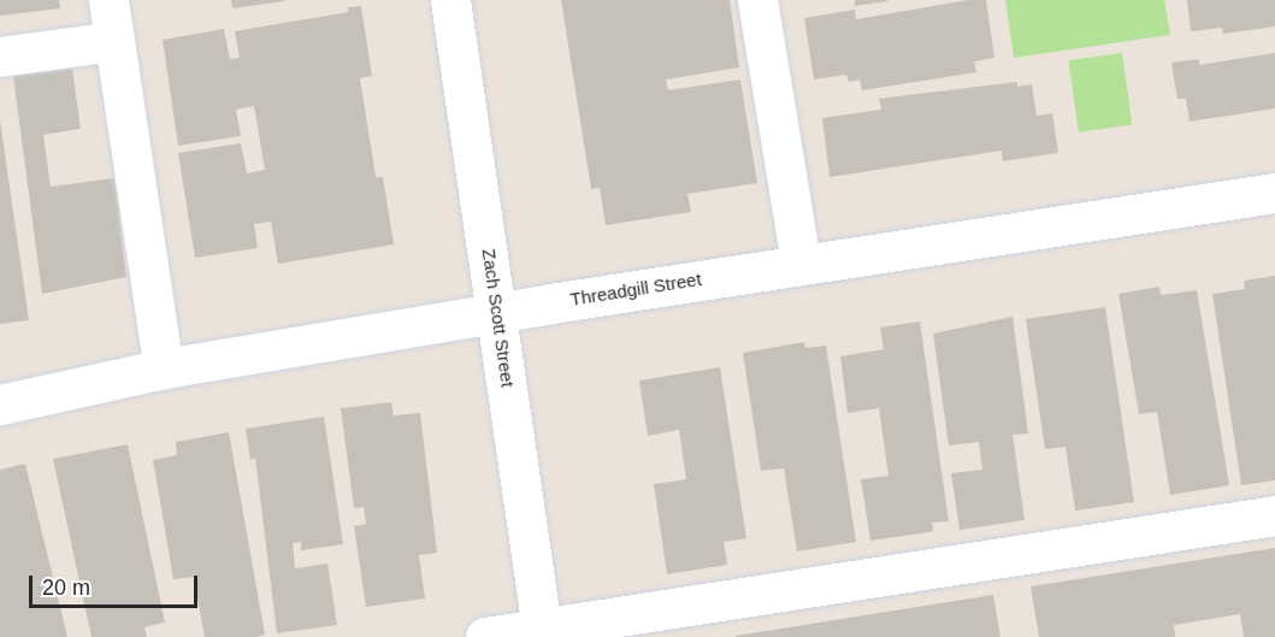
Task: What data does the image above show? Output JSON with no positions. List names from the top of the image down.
{
  "streets": {
    "street": ["Threadgill Street", "Zach Scott Street"]
  },
  "crossings": [
    ["Threadgill Street", "Zach Scott Street"]
  ],
  "scale_bar": "20 m"
}
